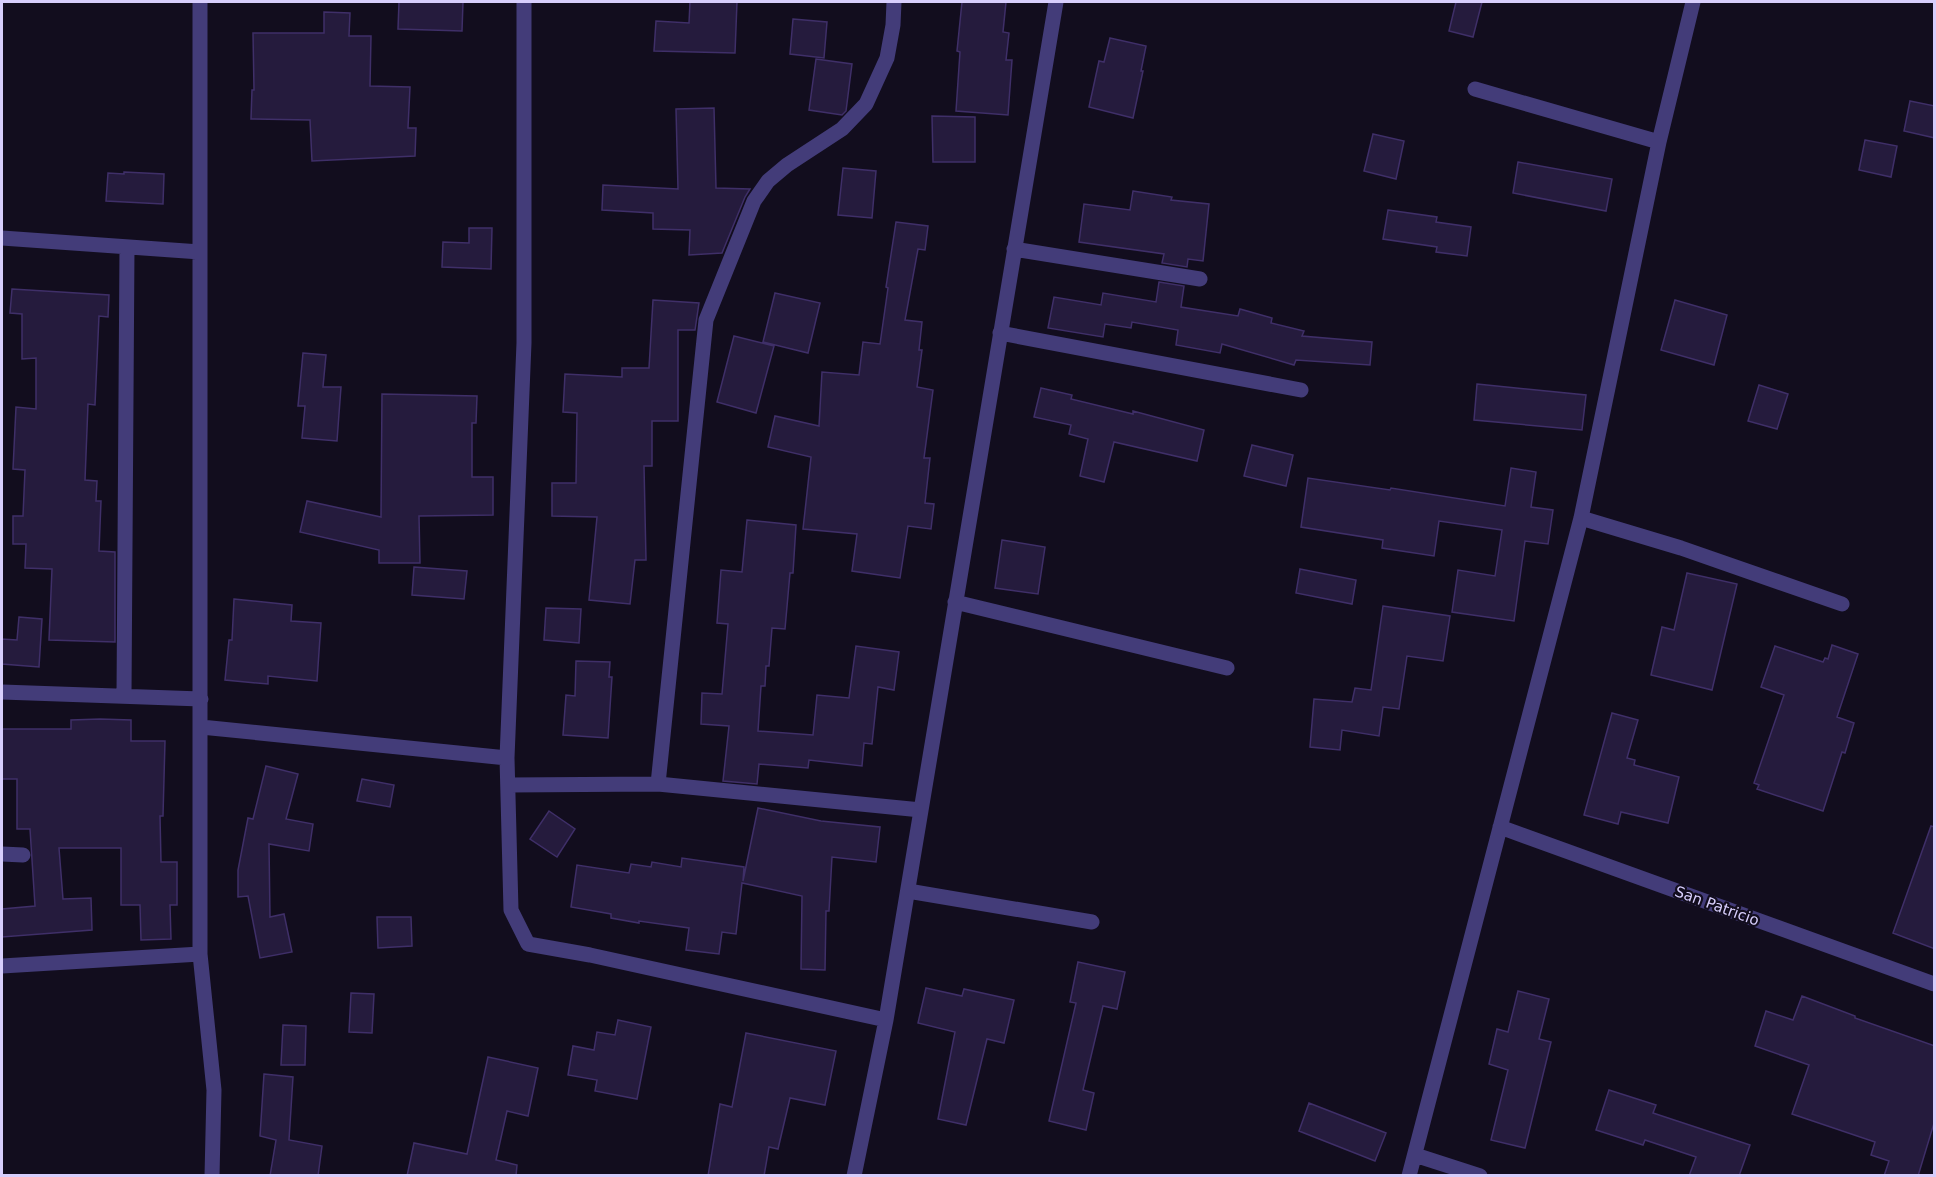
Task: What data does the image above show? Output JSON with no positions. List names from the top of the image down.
{
  "streets": {
    "street": ["San Patricio"]
  }
}
